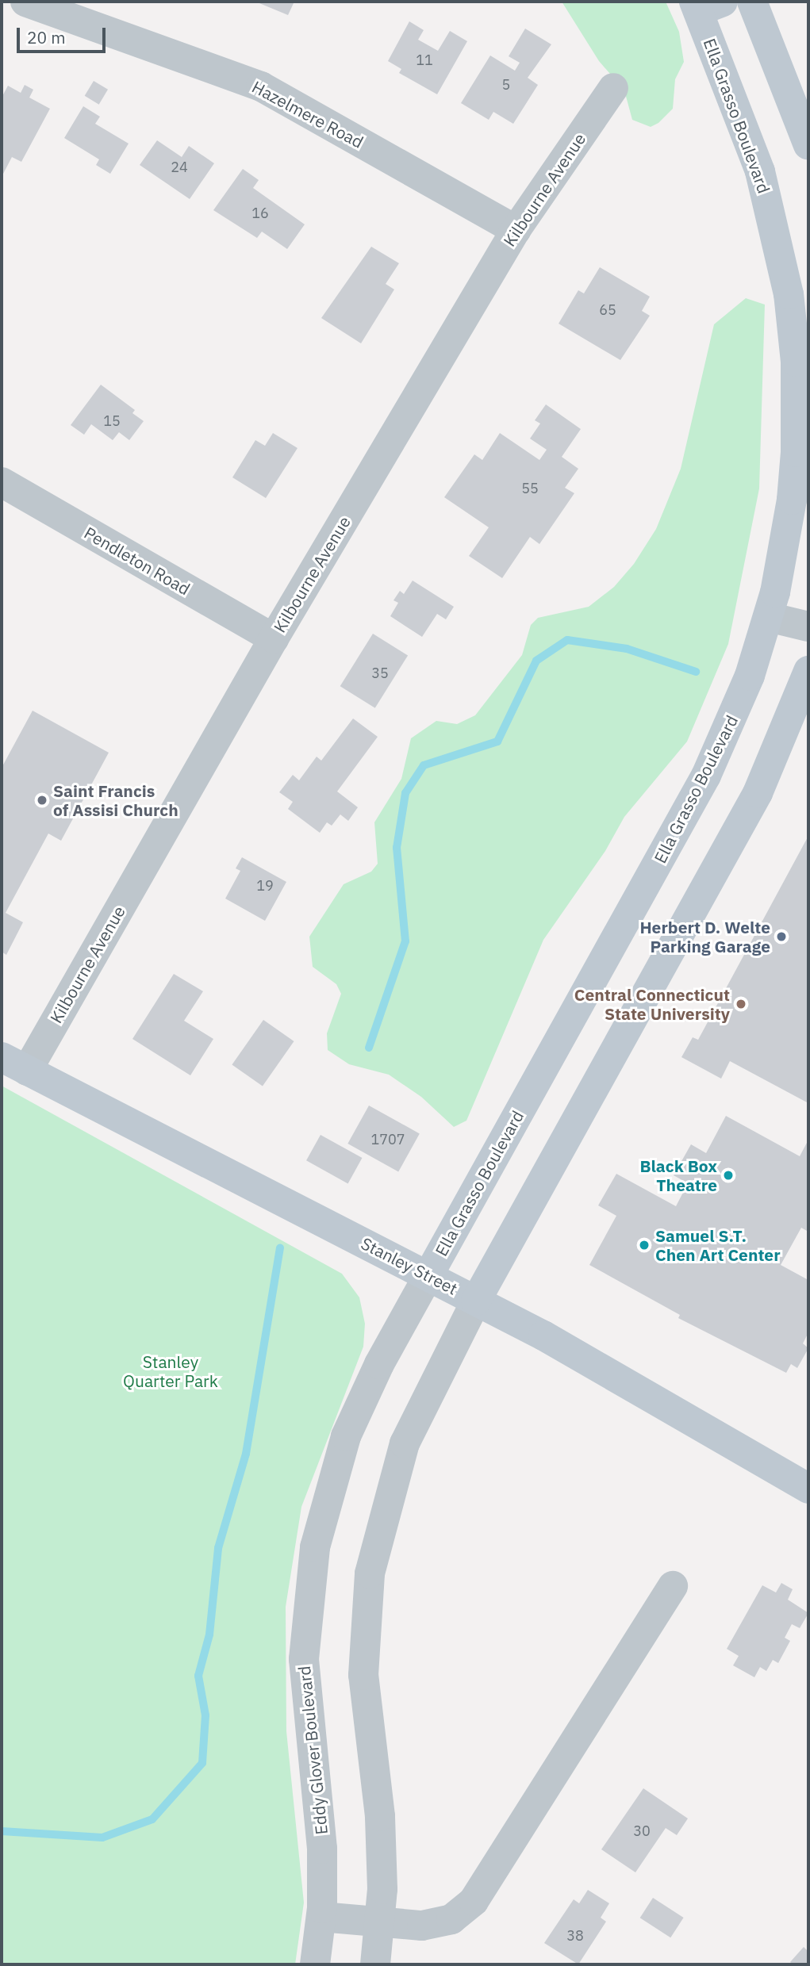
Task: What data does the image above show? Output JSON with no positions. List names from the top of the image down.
{
  "streets": {
    "main road": ["Ella Grasso Boulevard", "Stanley Street"],
    "street": [
      "Hazelmere Road",
      "Kilbourne Avenue",
      "Pendleton Road",
      "Eddy Glover Boulevard"
    ]
  },
  "crossings": [
    ["Hazelmere Road", "Kilbourne Avenue"],
    ["Ella Grasso Boulevard", "Stanley Street"],
    ["Ella Grasso Boulevard", "Eddy Glover Boulevard"],
    ["Kilbourne Avenue", "Pendleton Road"],
    ["Kilbourne Avenue", "Stanley Street"],
    ["Stanley Street", "Eddy Glover Boulevard"]
  ],
  "parks": ["Stanley Quarter Park"],
  "places": [
    "Saint Francis of Assisi Church",
    "Herbert D. Welte Parking Garage",
    "Central Connecticut State University",
    "Black Box Theatre",
    "Samuel S.T. Chen Art Center"
  ],
  "house_numbers": [
    "11",
    "5",
    "24",
    "16",
    "65",
    "15",
    "55",
    "35",
    "19",
    "1707",
    "30",
    "38"
  ],
  "scale_bar": "20 m"
}
